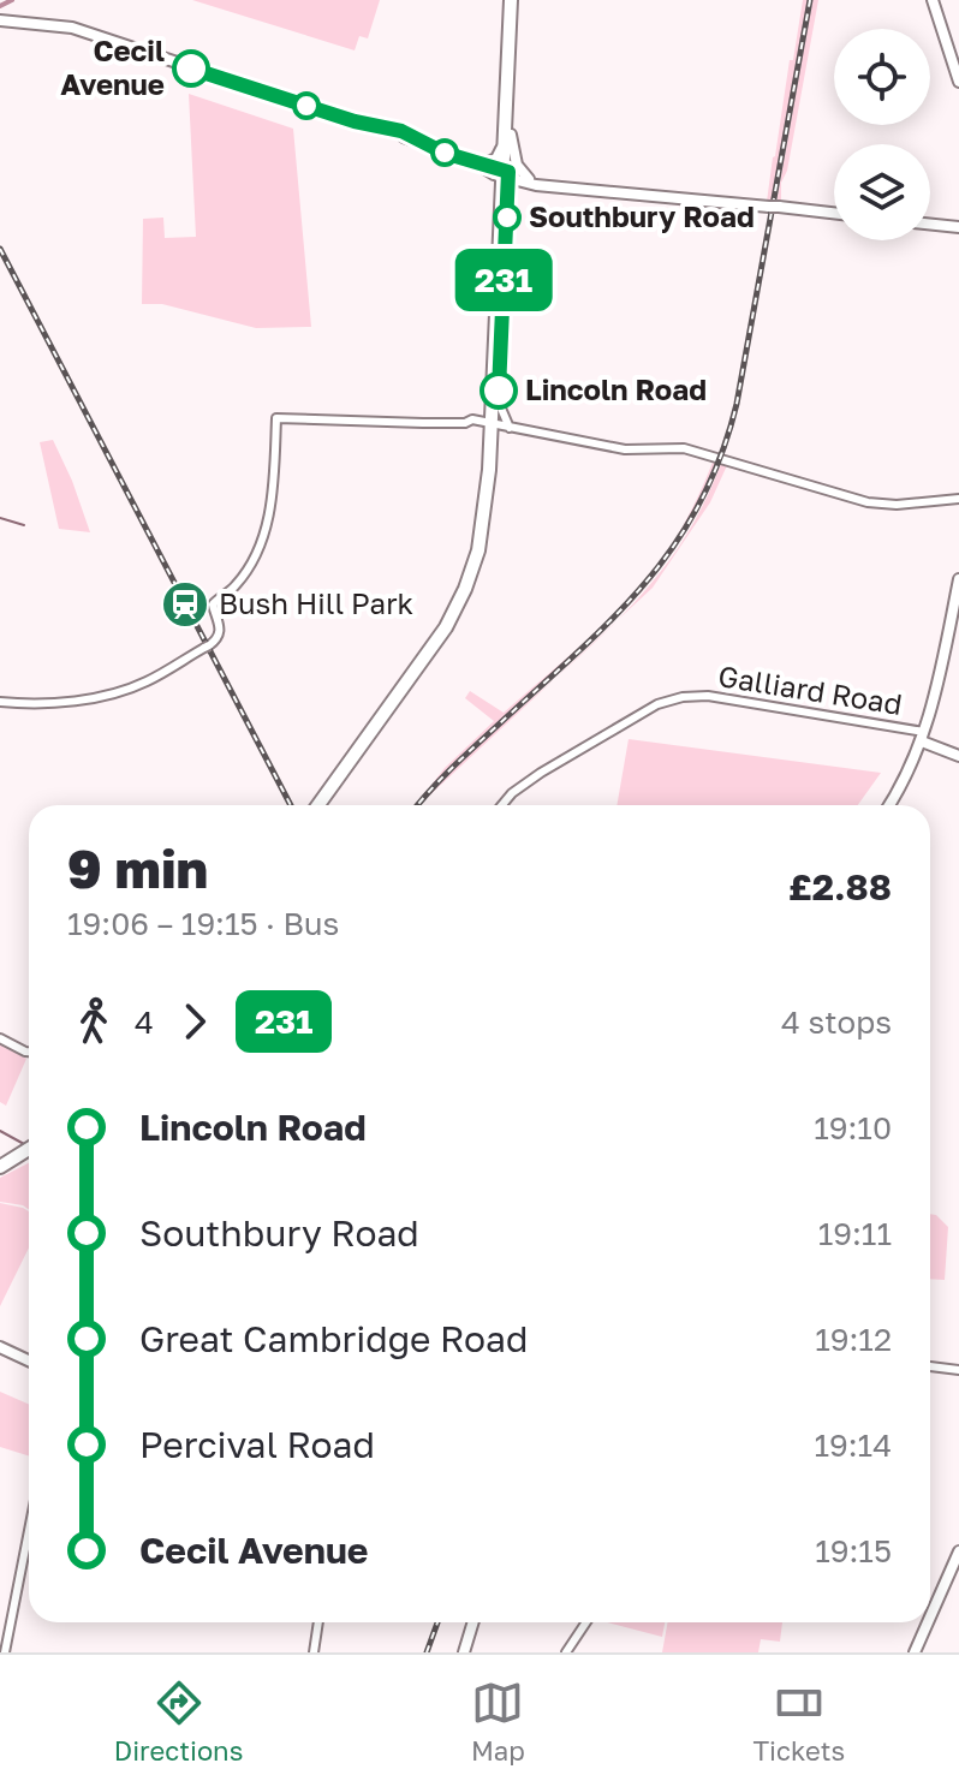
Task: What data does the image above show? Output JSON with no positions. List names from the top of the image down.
{
  "streets": {
    "street": ["Galliard Road"]
  },
  "places": {
    "other": ["Cecil Avenue", "Southbury Road", "Lincoln Road"],
    "station": ["Bush Hill Park"]
  },
  "lines": ["bus line 231"],
  "page": {
    "on_map": "231",
    "heading": ["9 min", "19:06 – 19:15 · Bus", "£2.88"],
    "legs": ["4", "231", "4 stops"],
    "list": [
      {
        "name": "Lincoln Road",
        "value": "19:10"
      },
      {
        "name": "Southbury Road",
        "value": "19:11"
      },
      {
        "name": "Great Cambridge Road",
        "value": "19:12"
      },
      {
        "name": "Percival Road",
        "value": "19:14"
      },
      {
        "name": "Cecil Avenue",
        "value": "19:15"
      }
    ],
    "tabs": ["Directions", "Map", "Tickets"]
  }
}
